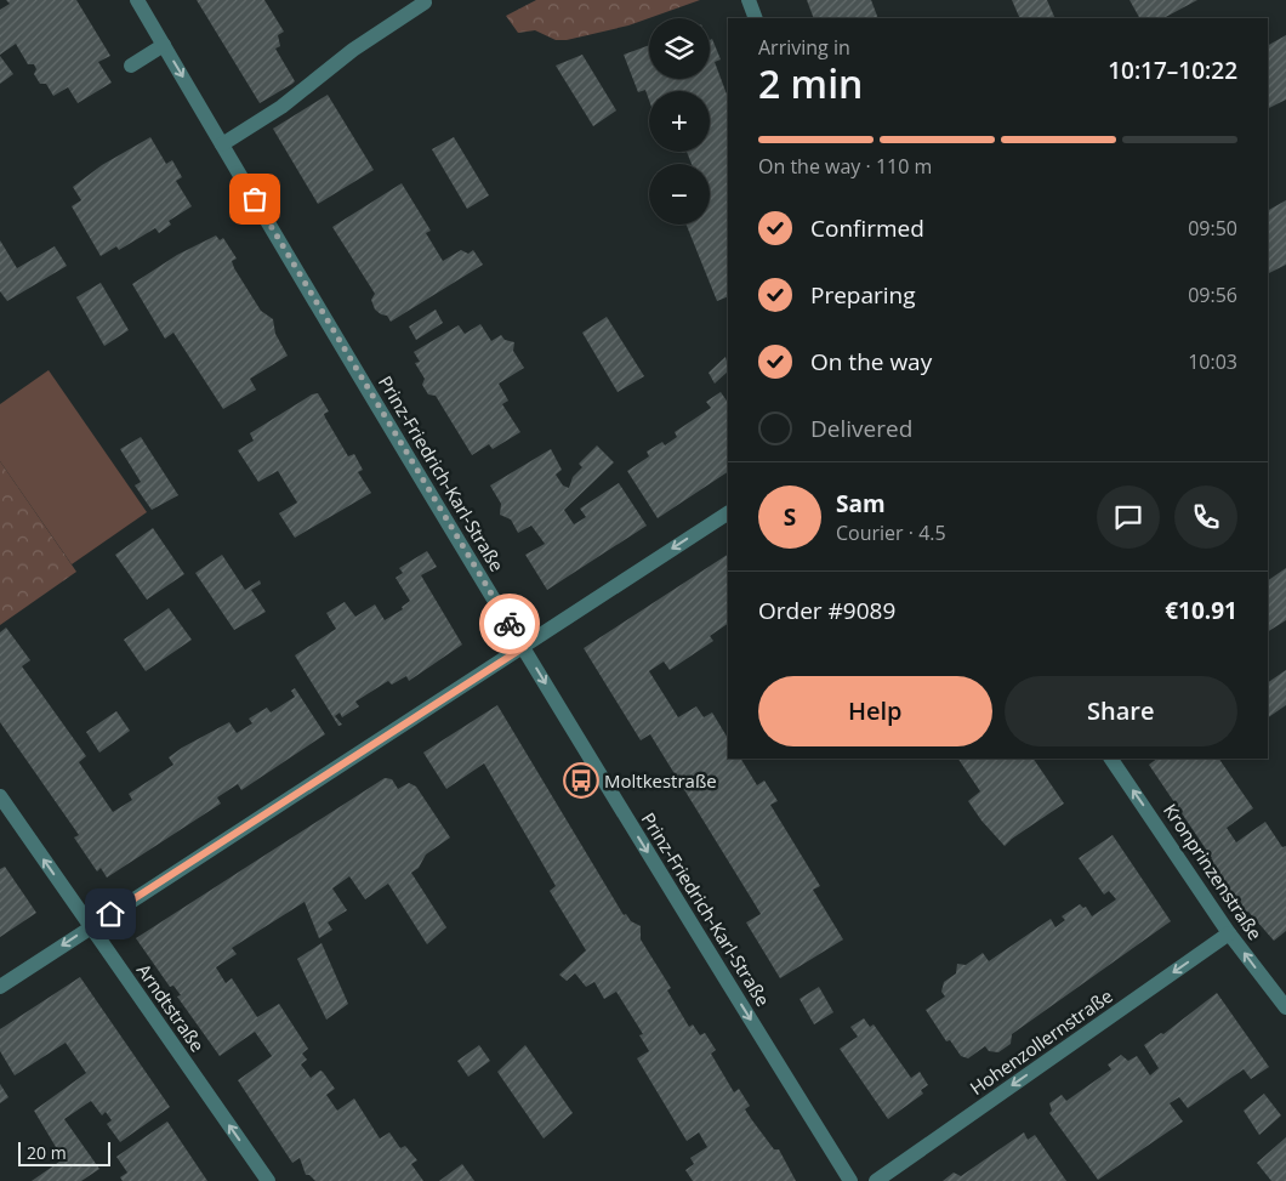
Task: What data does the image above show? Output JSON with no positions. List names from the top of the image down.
{
  "streets": {
    "street": [
      "Prinz-Friedrich-Karl-Straße",
      "Kronprinzenstraße",
      "Arndtstraße",
      "Hohenzollernstraße"
    ]
  },
  "crossings": [
    ["Kronprinzenstraße", "Hohenzollernstraße"]
  ],
  "one_way": [
    "Prinz-Friedrich-Karl-Straße",
    "Kronprinzenstraße",
    "Arndtstraße",
    "Hohenzollernstraße"
  ],
  "places": {
    "bus stop": ["Moltkestraße"]
  },
  "scale_bar": "20 m",
  "page": {
    "map_buttons": ["+", "−"],
    "heading": ["2 min", "Arriving in", "10:17–10:22"],
    "panel": [
      "Sam",
      "Courier · 4.5",
      "Order #9089",
      "€10.91"
    ],
    "bar": "On the way · 110 m",
    "list": [
      ["Confirmed", "09:50"],
      ["Preparing", "09:56"],
      ["On the way", "10:03"],
      "Delivered"
    ],
    "round": "S",
    "buttons": ["Help", "Share"],
    "scale": "20 m"
  }
}
